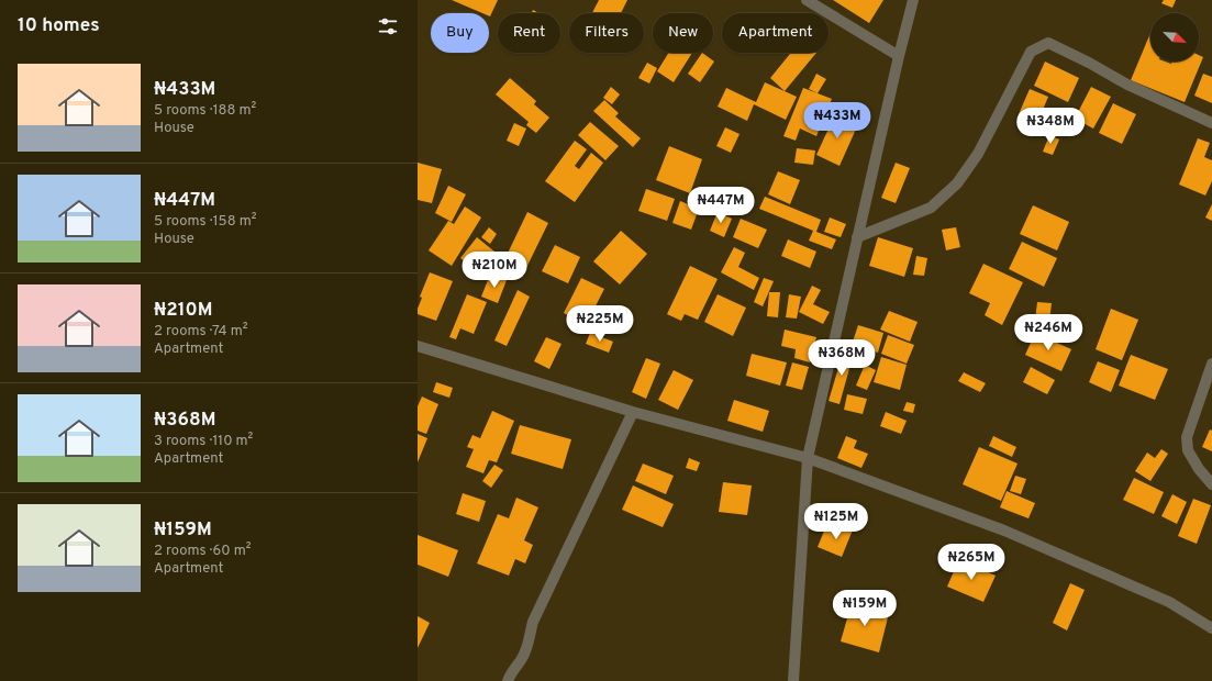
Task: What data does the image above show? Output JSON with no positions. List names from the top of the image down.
{
  "north": "bottom right",
  "page": {
    "heading": "10 homes",
    "chip": [
      "Buy",
      "Rent",
      "Filters",
      "New",
      "Apartment"
    ],
    "list": [
      {
        "name": "₦433M",
        "note": "5 rooms · 188 m² · House"
      },
      {
        "name": "₦447M",
        "note": "5 rooms · 158 m² · House"
      },
      {
        "name": "₦210M",
        "note": "2 rooms · 74 m² · Apartment"
      },
      {
        "name": "₦368M",
        "note": "3 rooms · 110 m² · Apartment"
      },
      {
        "name": "₦159M",
        "note": "2 rooms · 60 m² · Apartment"
      }
    ],
    "price": [
      "₦433M",
      "₦348M",
      "₦447M",
      "₦210M",
      "₦225M",
      "₦246M",
      "₦368M",
      "₦125M",
      "₦265M",
      "₦159M"
    ]
  }
}
